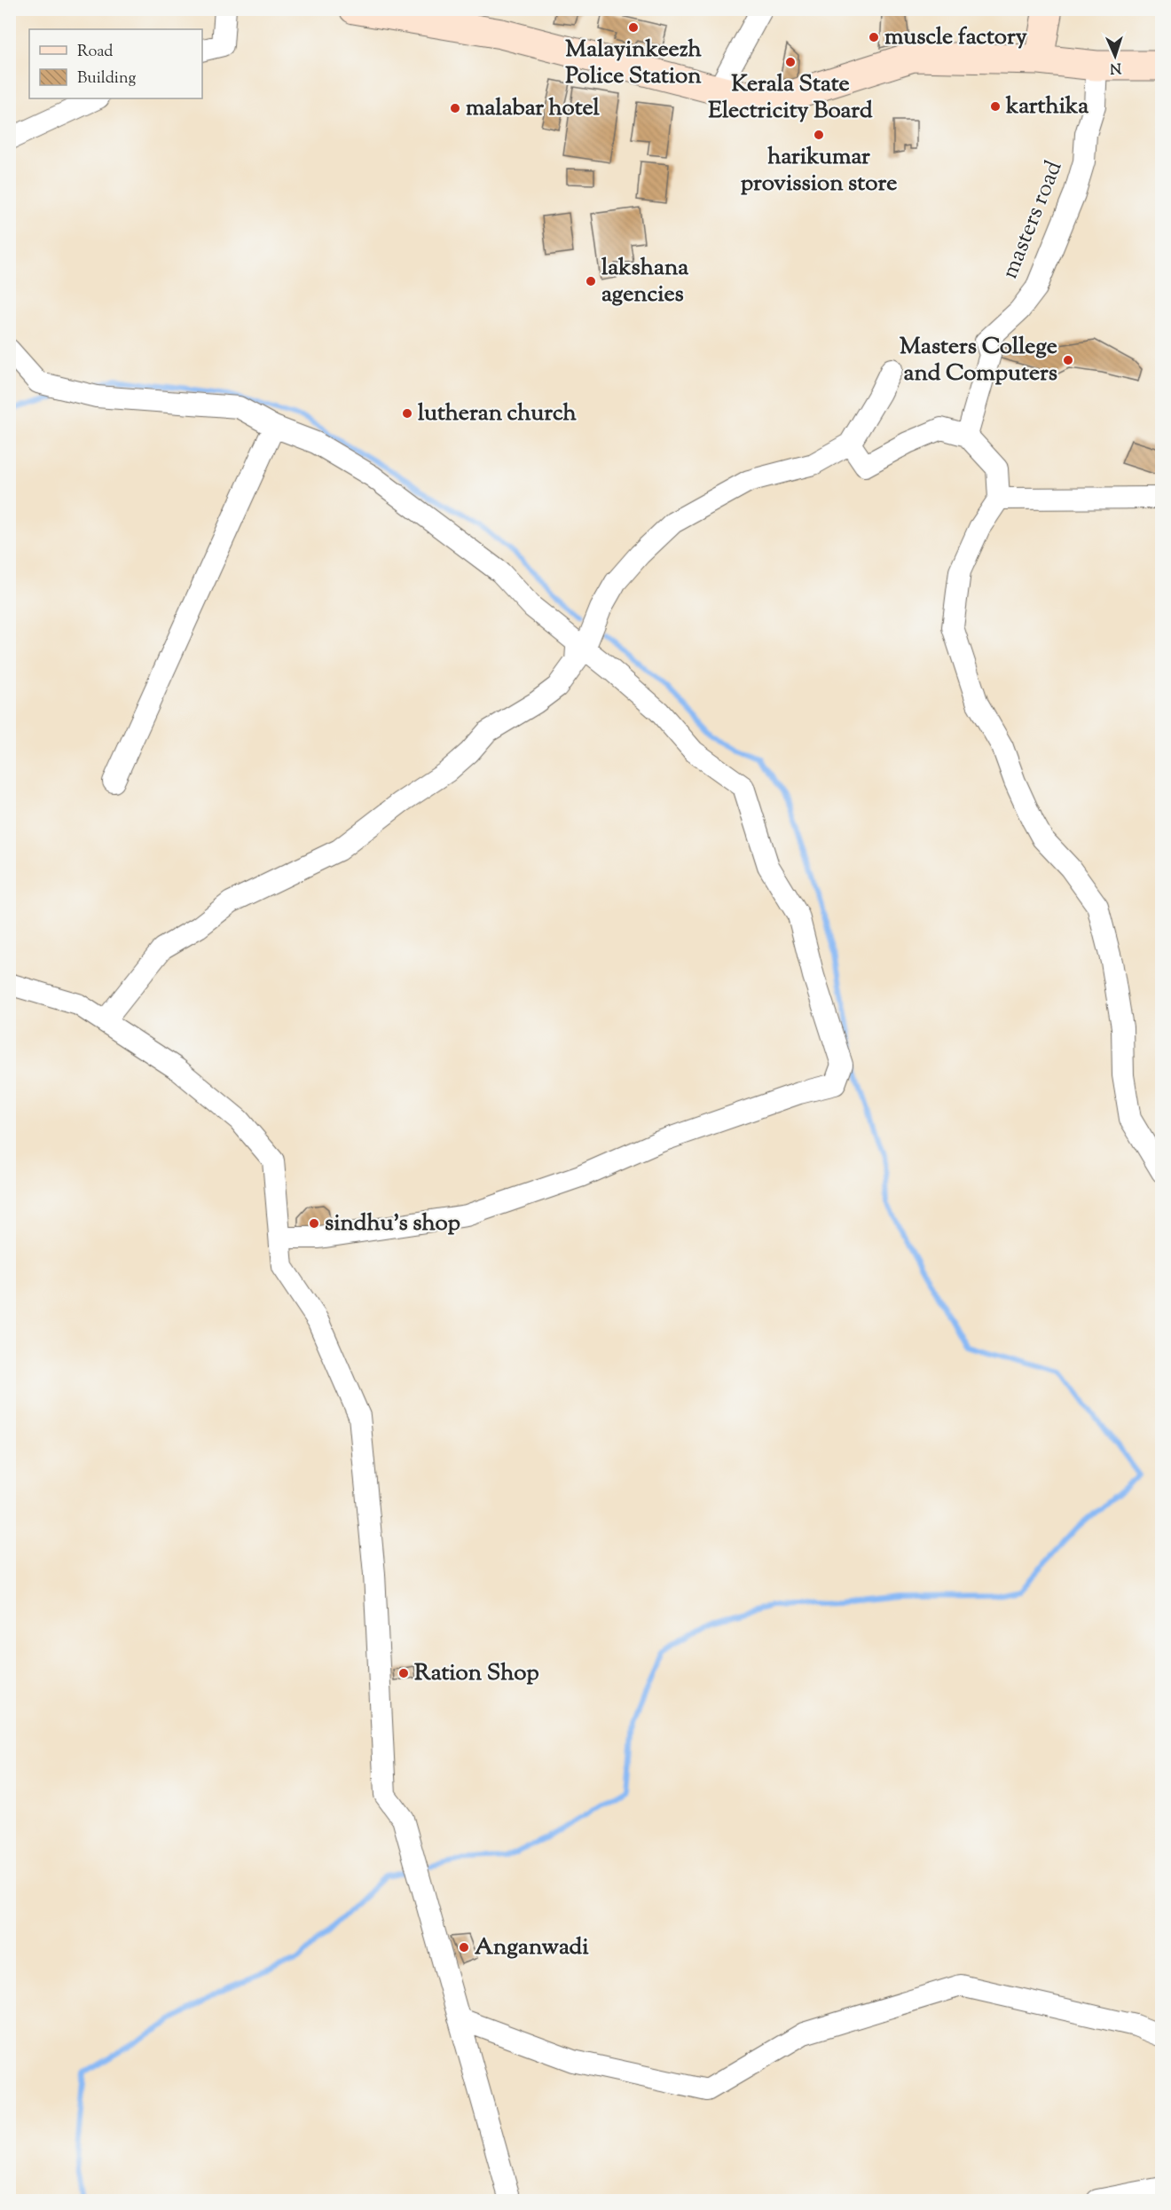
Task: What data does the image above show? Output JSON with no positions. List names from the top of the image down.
{
  "streets": {
    "street": ["masters road"]
  },
  "places": [
    "Malayinkeezh Police Station",
    "muscle factory",
    "Kerala State Electricity Board",
    "karthika",
    "malabar hotel",
    "harikumar provission store",
    "lakshana agencies",
    "Masters College and Computers",
    "lutheran church",
    "sindhu's shop",
    "Ration Shop",
    "Anganwadi"
  ],
  "legend": ["Road", "Building"],
  "north": "bottom"
}
